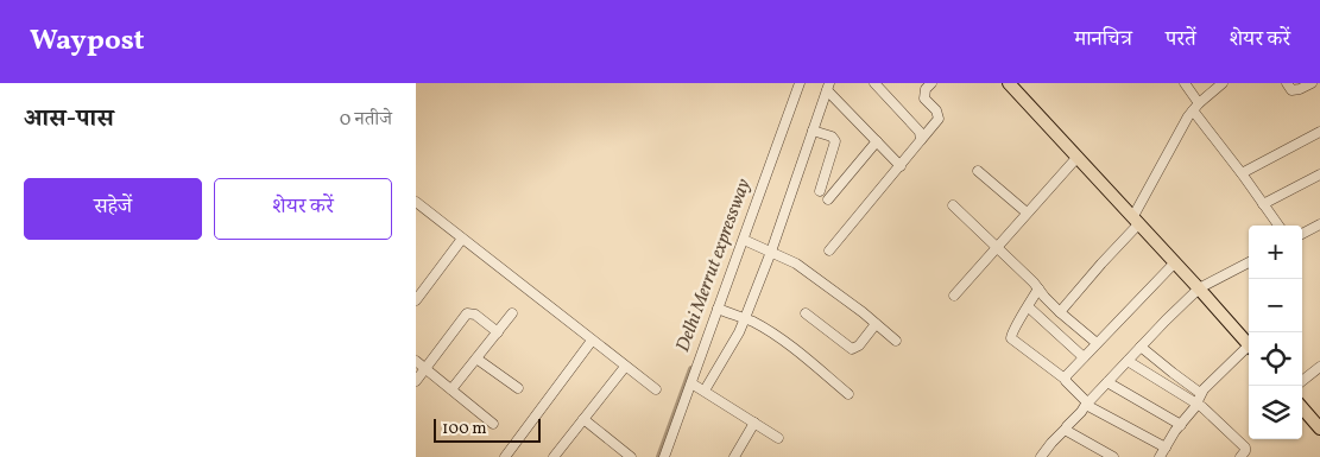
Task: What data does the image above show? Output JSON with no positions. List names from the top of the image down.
{
  "water": ["Delhi Merrut expressway"],
  "scale_bar": "100 m",
  "page": {
    "header": "Waypost",
    "nav": ["मानचित्र", "परतें", "शेयर करें"],
    "heading": ["आस-पास", "0 नतीजे"],
    "buttons": ["सहेजें", "शेयर करें"],
    "map_buttons": ["+", "−"],
    "scale": "100 m"
  }
}
